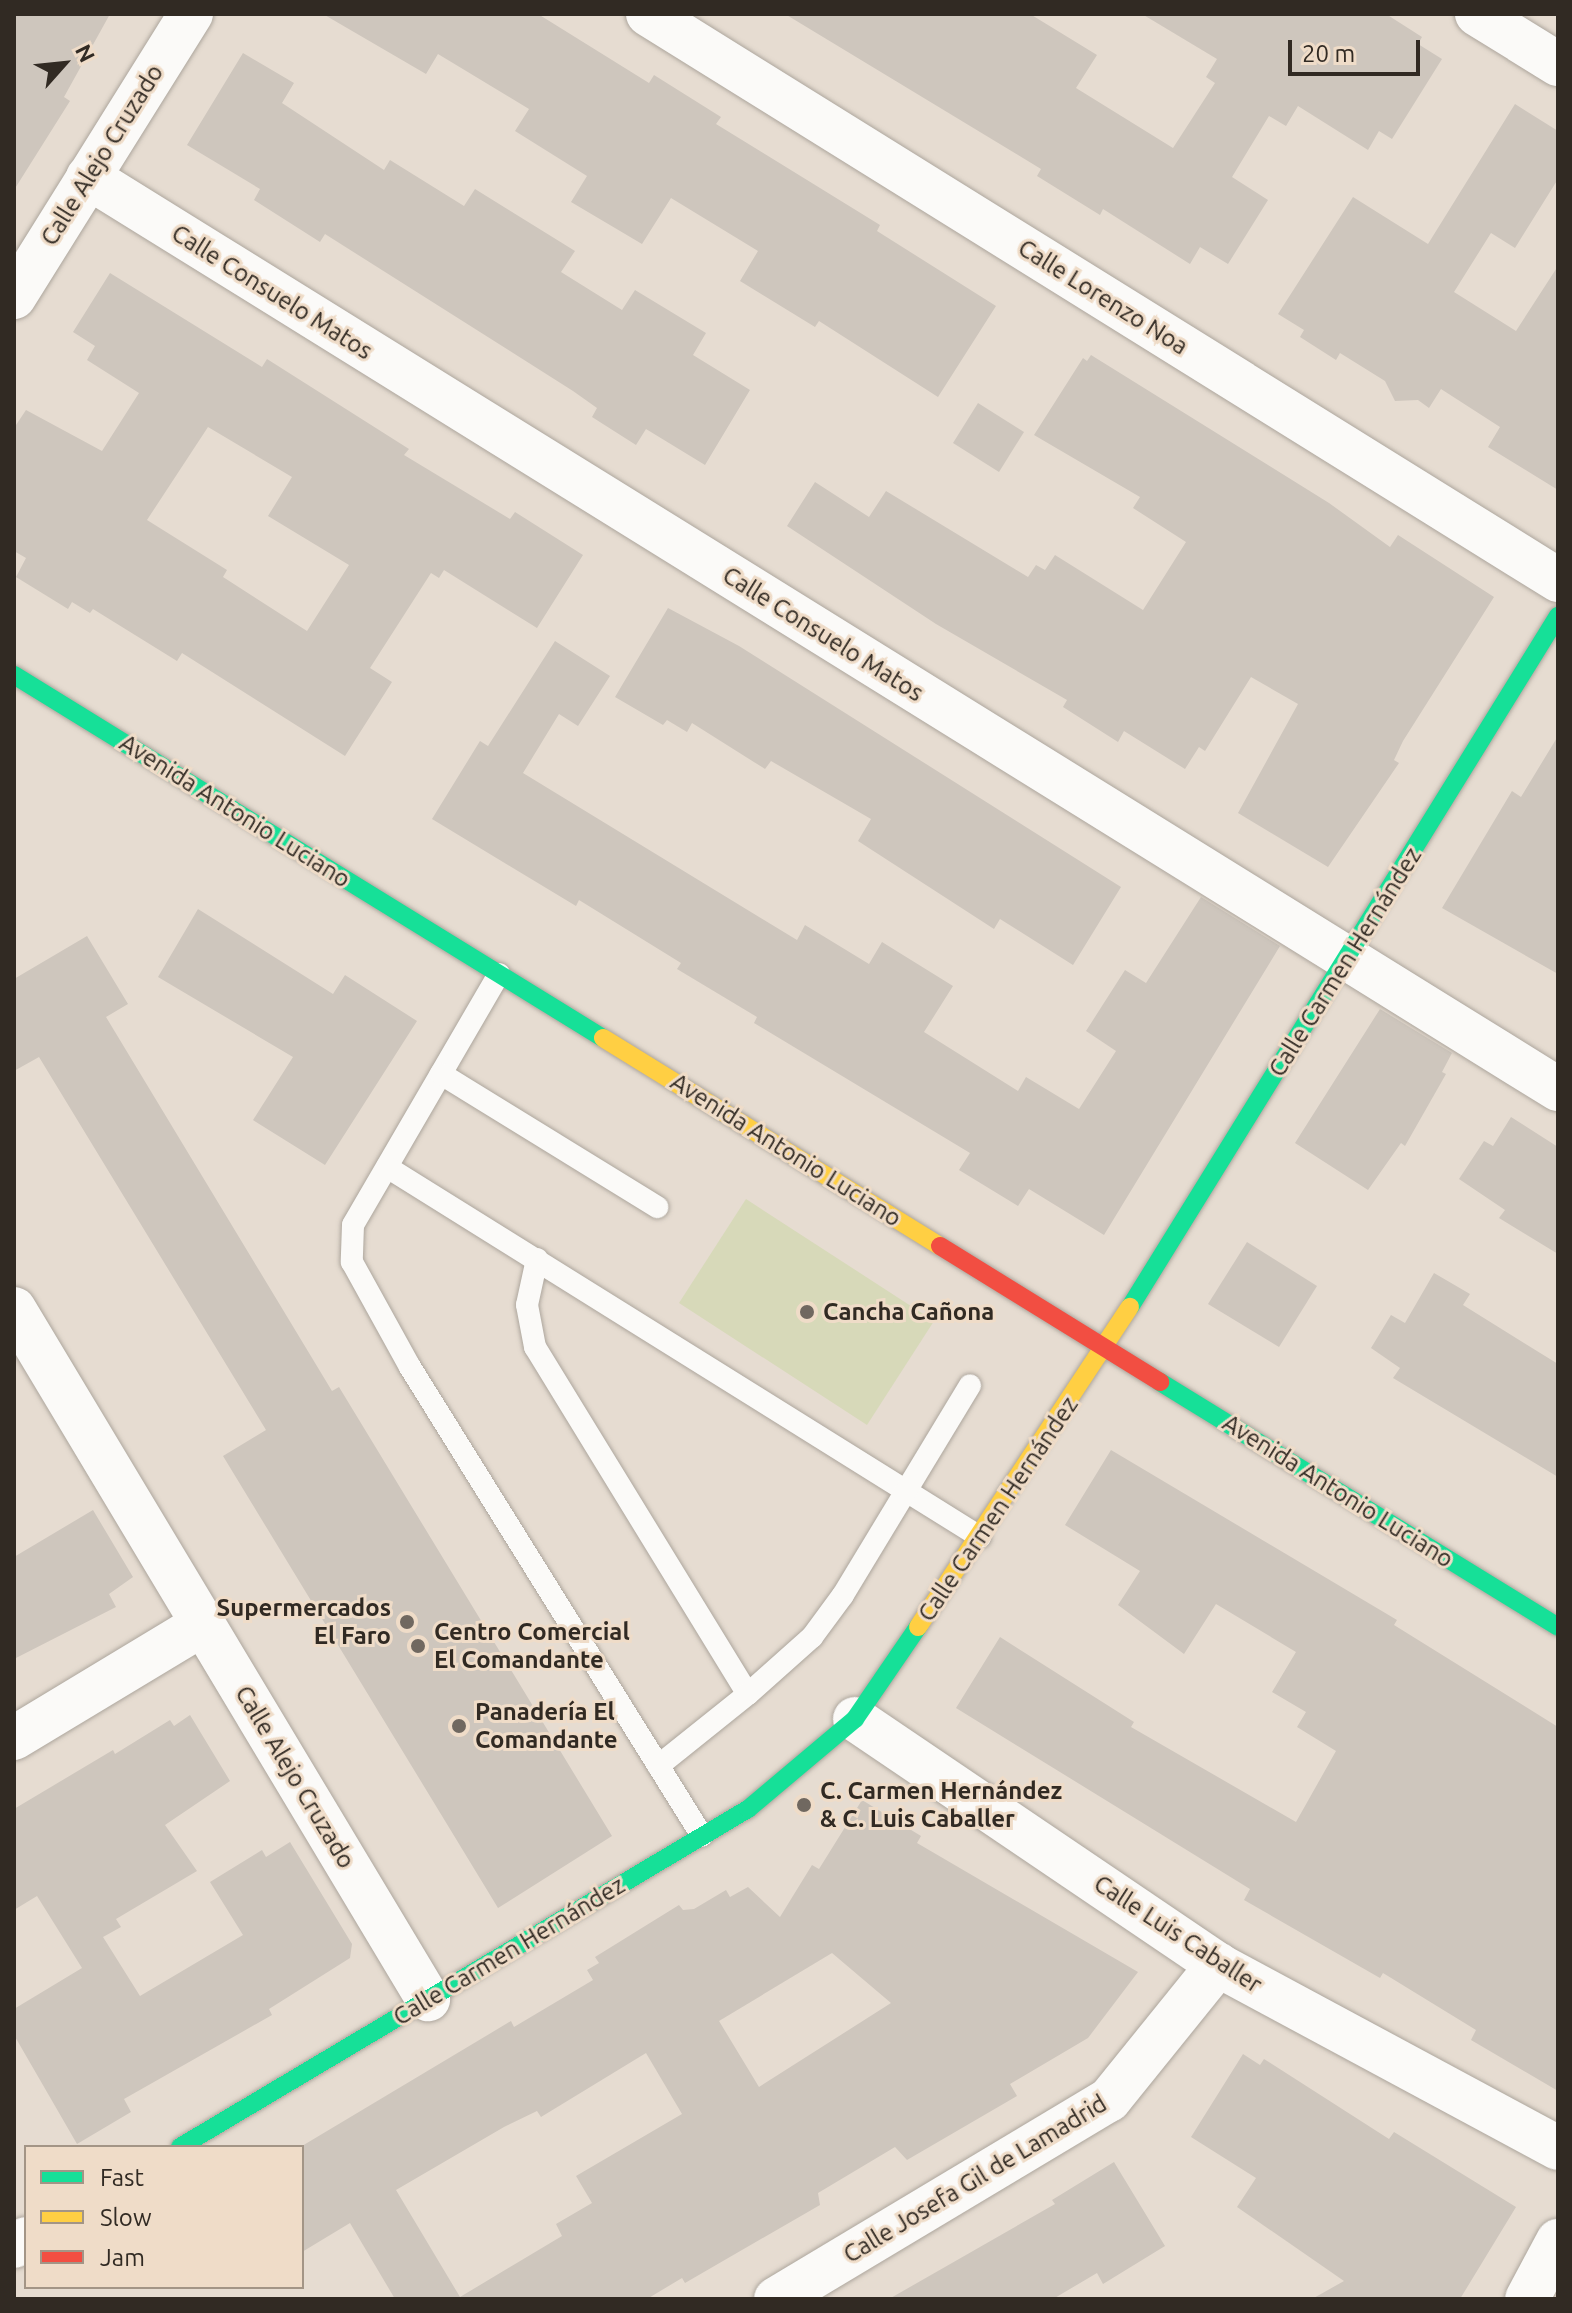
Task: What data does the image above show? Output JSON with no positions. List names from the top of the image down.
{
  "streets": {
    "street": [
      "Calle Alejo Cruzado",
      "Calle Consuelo Matos",
      "Calle Lorenzo Noa",
      "Avenida Antonio Luciano",
      "Calle Carmen Hernández",
      "Calle Luis Caballer",
      "Calle Josefa Gil de Lamadrid"
    ]
  },
  "crossings": [
    ["Calle Alejo Cruzado", "Calle Consuelo Matos"],
    ["Calle Alejo Cruzado", "Calle Carmen Hernández"],
    ["Calle Consuelo Matos", "Calle Carmen Hernández"],
    ["Avenida Antonio Luciano", "Calle Carmen Hernández"],
    ["Calle Carmen Hernández", "Calle Luis Caballer"],
    ["Calle Luis Caballer", "Calle Josefa Gil de Lamadrid"]
  ],
  "places": [
    "Cancha Cañona",
    "Supermercados El Faro",
    "Centro Comercial El Comandante",
    "Panadería El Comandante",
    "C. Carmen Hernández & C. Luis Caballer"
  ],
  "legend": ["Fast", "Slow", "Jam"],
  "scale_bar": "20 m",
  "north": "top right"
}
